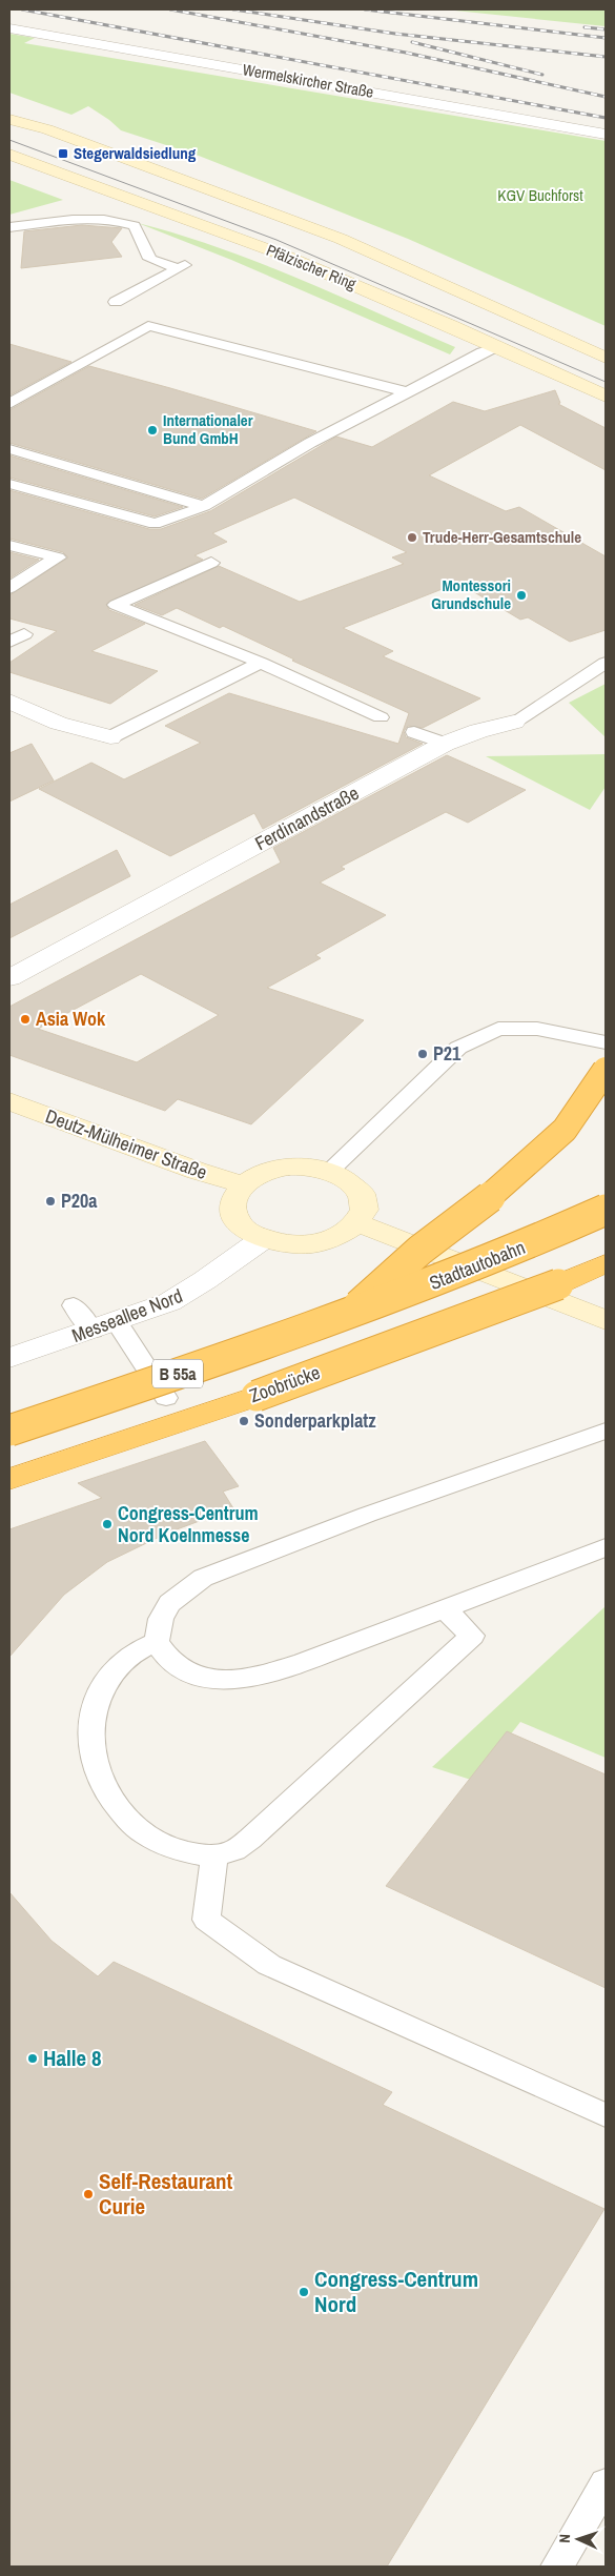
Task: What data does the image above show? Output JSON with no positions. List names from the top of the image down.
{
  "streets": {
    "highway": ["Stadtautobahn", "B 55a", "Zoobrücke"],
    "main road": ["Pfälzischer Ring", "Deutz-Mülheimer Straße"],
    "street": ["Wermelskircher Straße", "Ferdinandstraße", "Messeallee Nord"]
  },
  "crossings": [
    ["Deutz-Mülheimer Straße", "Messeallee Nord"],
    ["Stadtautobahn", "B 55a"],
    ["B 55a", "Zoobrücke"]
  ],
  "parks": ["KGV Buchforst"],
  "places": {
    "transit": ["Stegerwaldsiedlung"],
    "other": [
      "Internationaler Bund GmbH",
      "Trude-Herr-Gesamtschule",
      "Montessori Grundschule",
      "Asia Wok",
      "P21",
      "P20a",
      "Sonderparkplatz",
      "Congress-Centrum Nord Koelnmesse",
      "Halle 8",
      "Self-Restaurant Curie",
      "Congress-Centrum Nord"
    ]
  },
  "north": "left"
}
